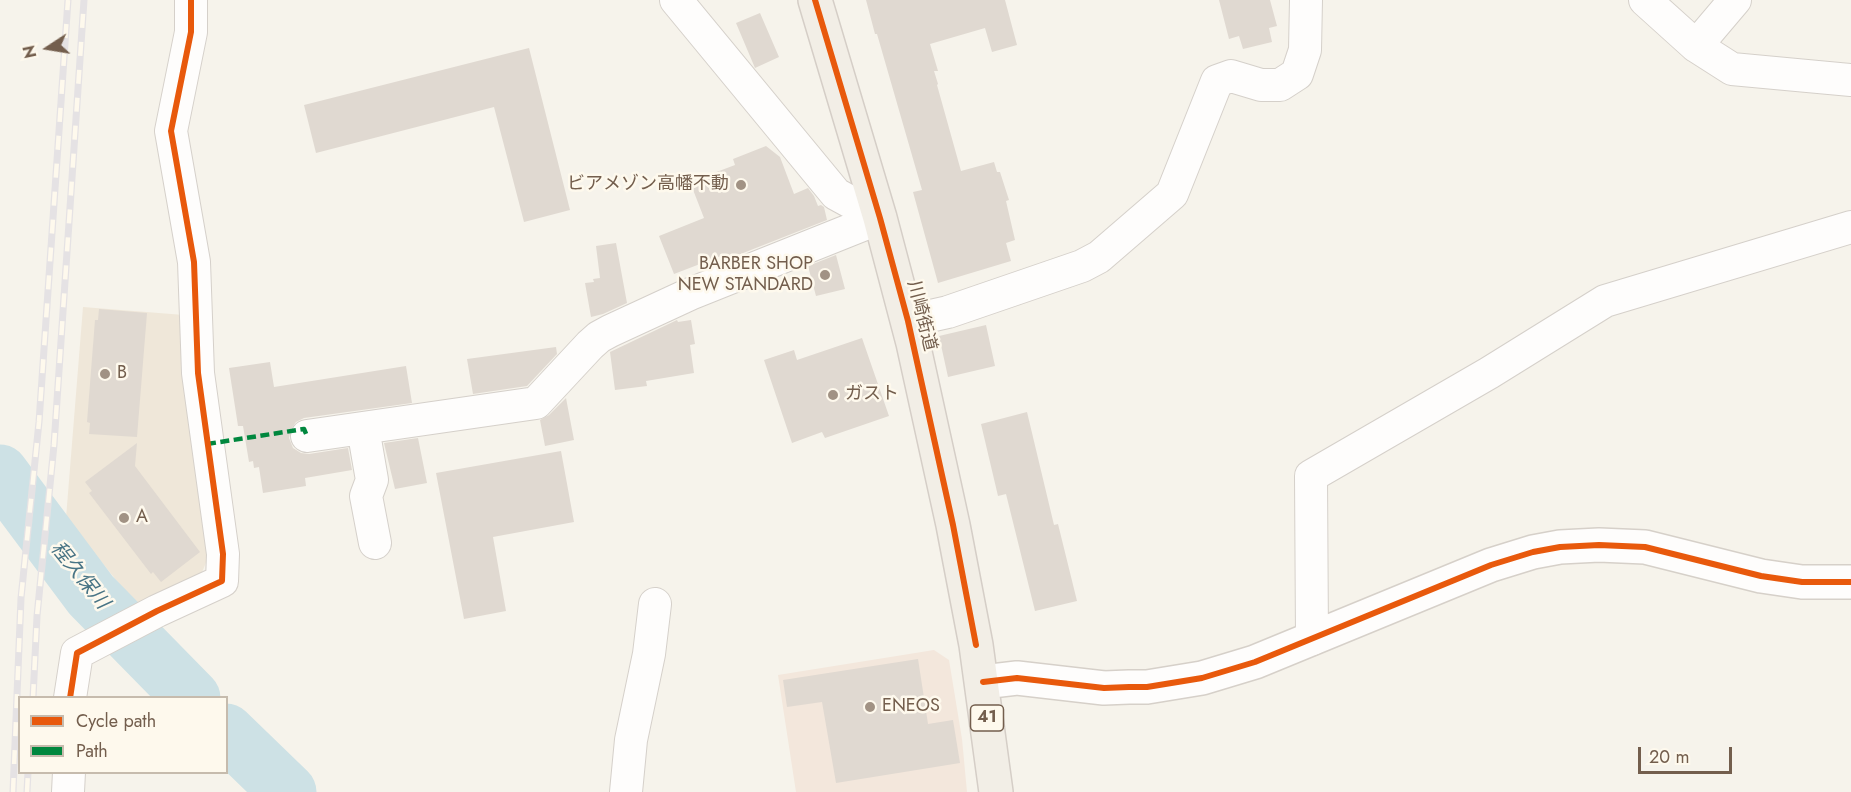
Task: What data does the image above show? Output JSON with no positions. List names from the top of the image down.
{
  "streets": {
    "main road": ["川崎街道", "41"]
  },
  "water": ["程久保川"],
  "places": [
    "ビアメゾン高幡不動",
    "BARBER SHOP NEW STANDARD",
    "B",
    "ガスト",
    "A",
    "ENEOS"
  ],
  "legend": ["Cycle path", "Path"],
  "scale_bar": "20 m",
  "north": "left"
}
